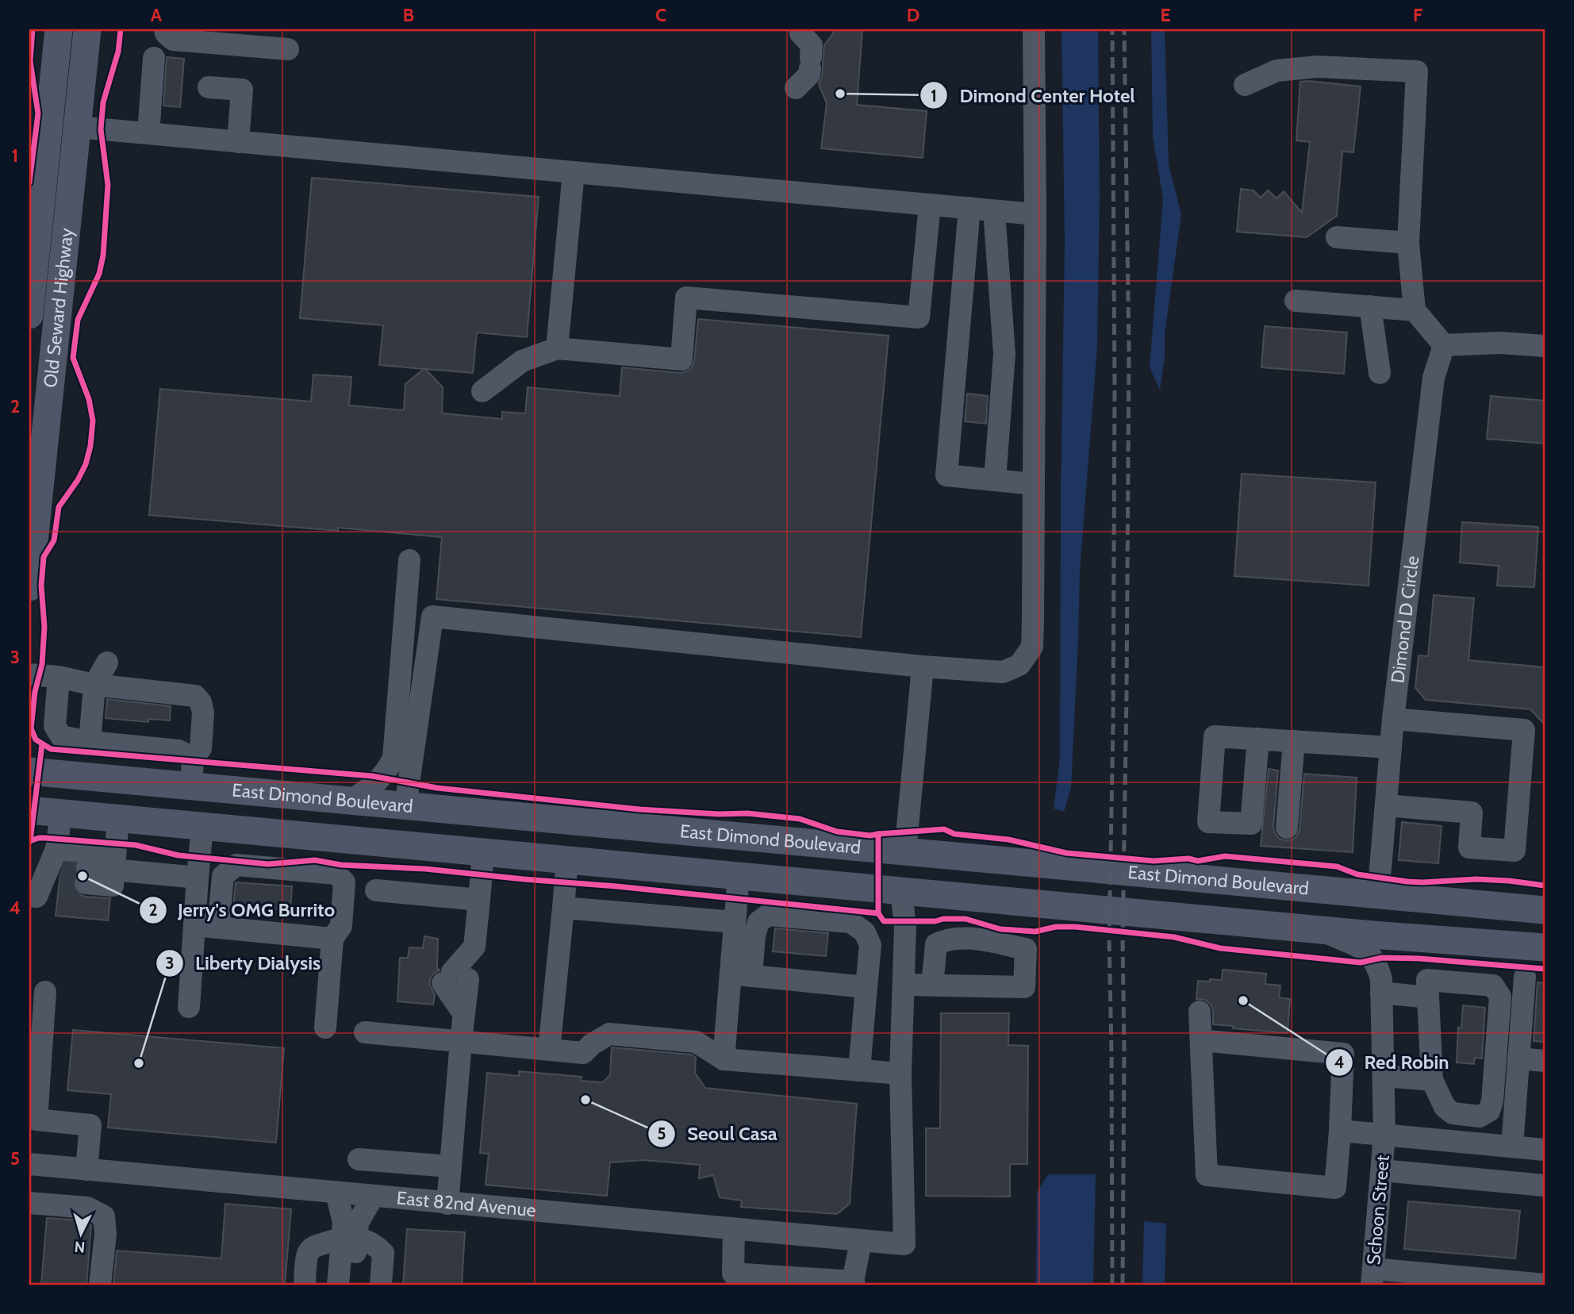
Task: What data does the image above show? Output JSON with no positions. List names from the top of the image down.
{
  "streets": {
    "main road": ["Old Seward Highway", "East Dimond Boulevard"],
    "street": ["Dimond D Circle", "East 82nd Avenue", "Schoon Street"]
  },
  "crossings": [
    ["Dimond D Circle", "East Dimond Boulevard"],
    ["East Dimond Boulevard", "Schoon Street"]
  ],
  "places": [
    "Dimond Center Hotel",
    "Jerry's OMG Burrito",
    "Red Robin",
    "Liberty Dialysis",
    "Seoul Casa"
  ],
  "north": "bottom",
  "grid": {
    "columns": [
      "A",
      "B",
      "C",
      "D",
      "E",
      "F"
    ],
    "rows": [
      "1",
      "2",
      "3",
      "4",
      "5"
    ]
  }
}
